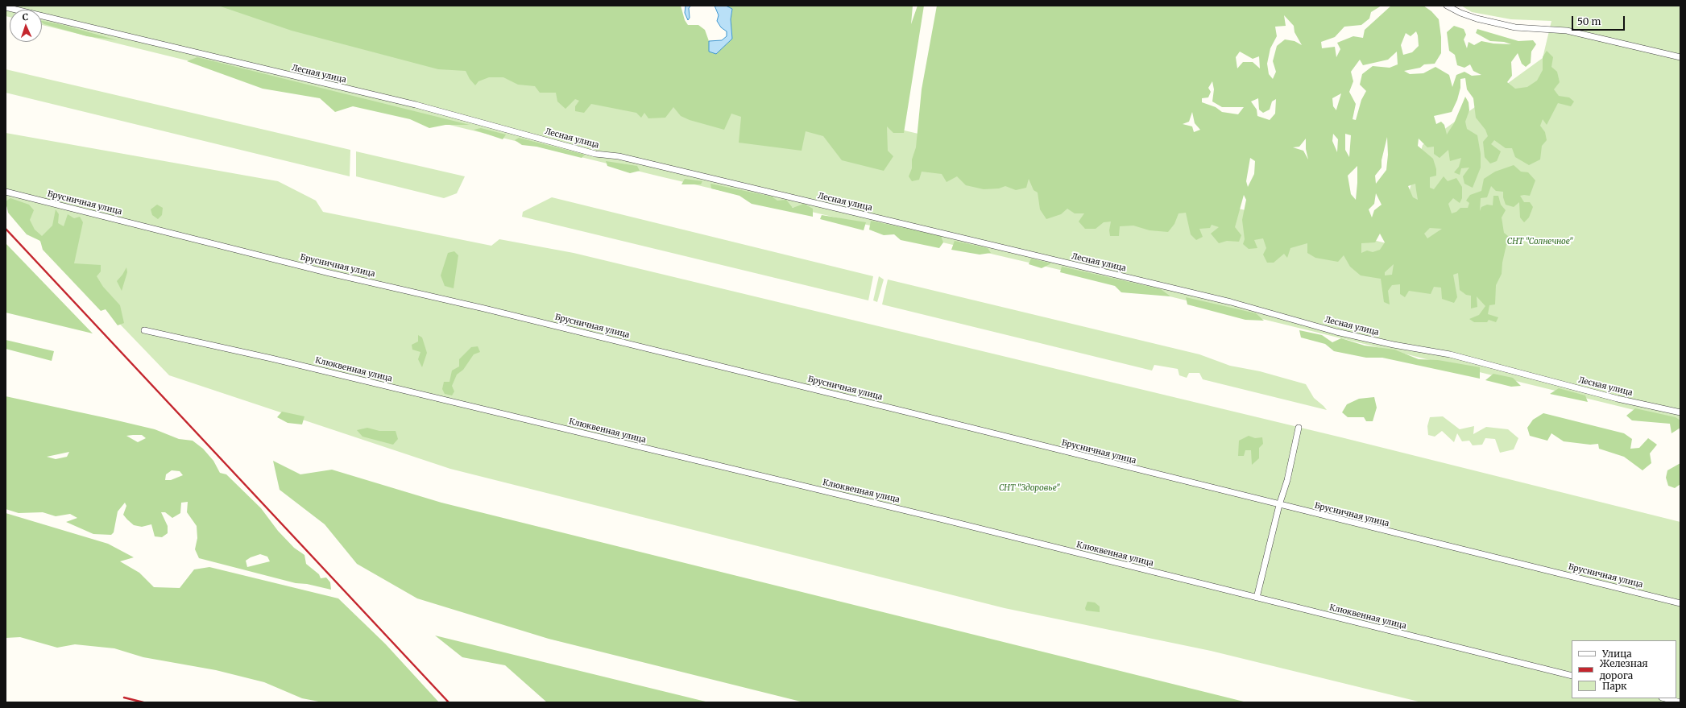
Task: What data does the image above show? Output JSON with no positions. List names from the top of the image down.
{
  "streets": {
    "street": ["Лесная улица", "Брусничная улица", "Клюквенная улица"]
  },
  "parks": ["СНТ \"Солнечное\"", "СНТ \"Здоровье\""],
  "legend": ["Улица", "Железная дорога", "Парк"],
  "scale_bar": "50 m",
  "north": "top"
}
